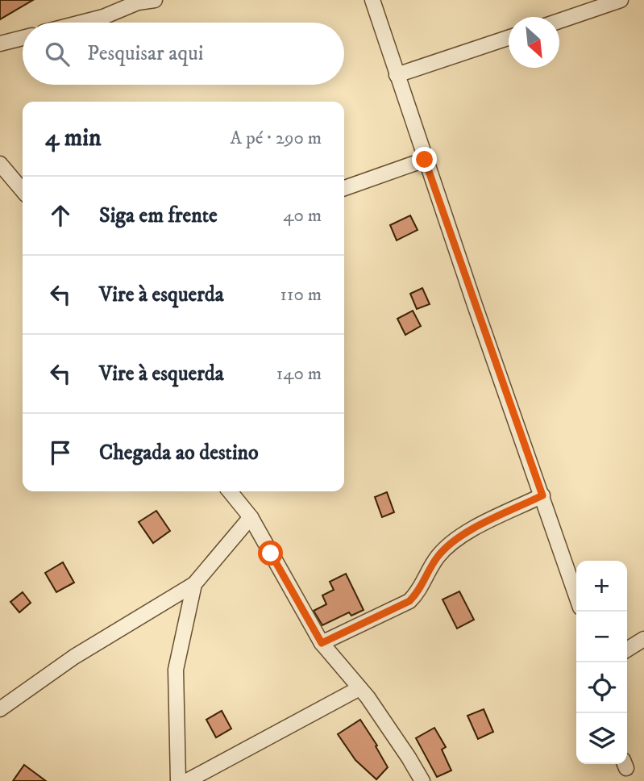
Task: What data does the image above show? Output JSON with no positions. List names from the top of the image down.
{
  "north": "bottom right",
  "page": {
    "search": "Pesquisar aqui",
    "heading": ["4 min", "A pé · 290 m"],
    "list": [
      ["Siga em frente", "40 m"],
      ["Vire à esquerda", "110 m"],
      ["Vire à esquerda", "140 m"],
      "Chegada ao destino"
    ],
    "map_buttons": ["+", "−"]
  }
}
